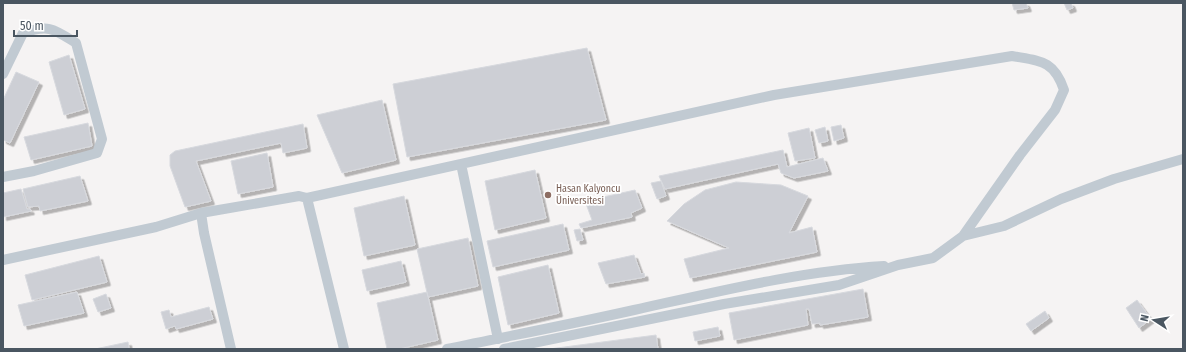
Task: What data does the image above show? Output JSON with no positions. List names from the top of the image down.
{
  "places": ["Hasan Kalyoncu Üniversitesi"],
  "scale_bar": "50 m",
  "north": "left"
}
